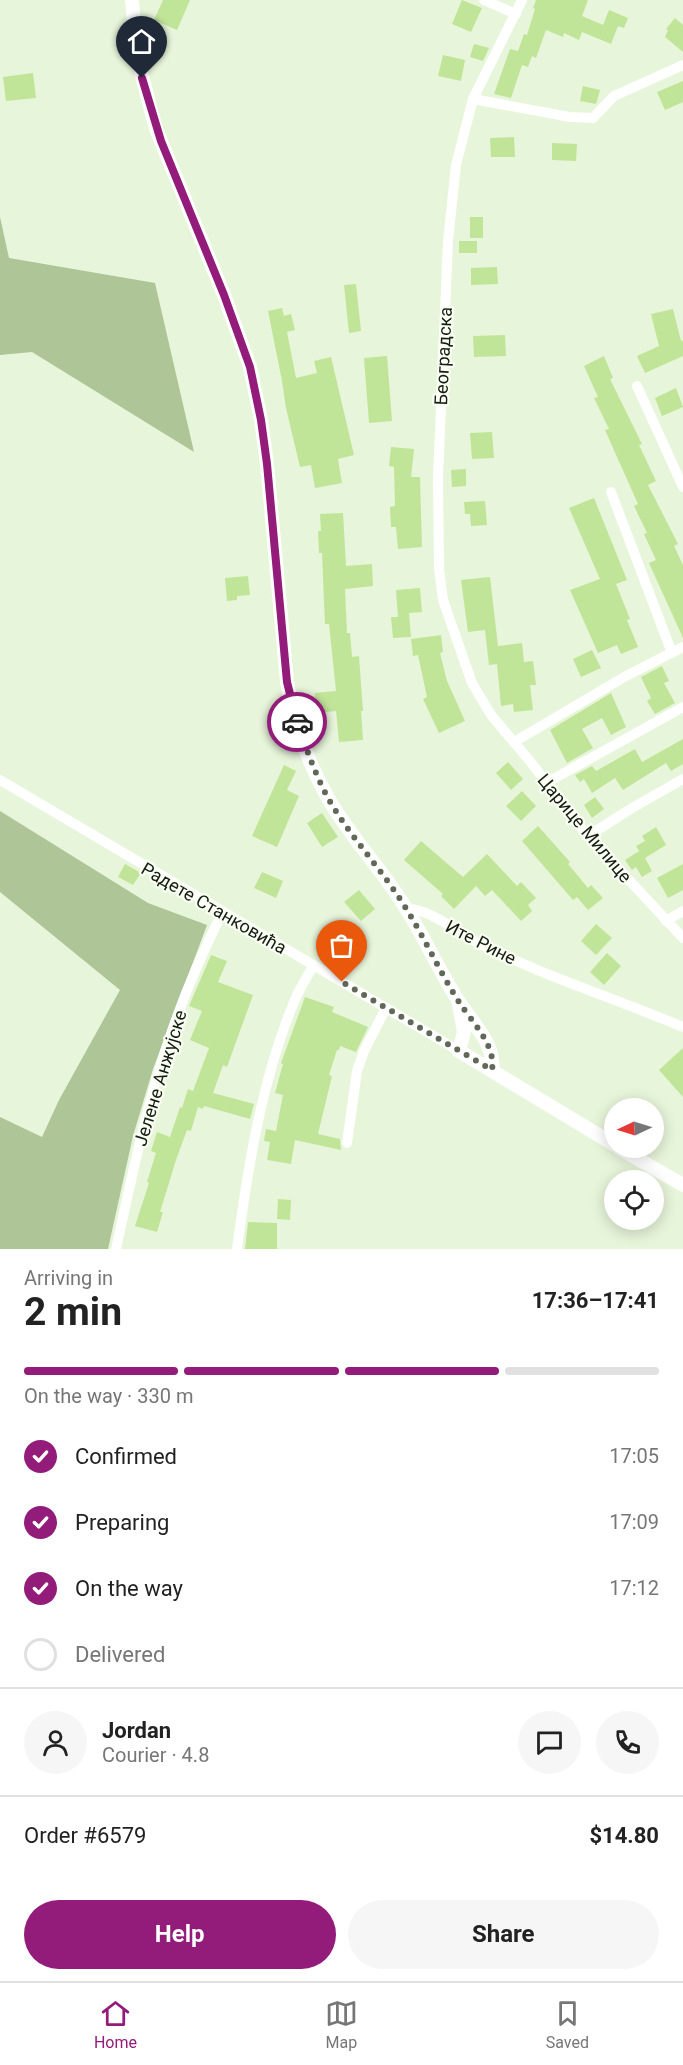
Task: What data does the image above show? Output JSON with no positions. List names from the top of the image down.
{
  "streets": {
    "street": [
      "Београдска",
      "Царице Милице",
      "Радете Станковића",
      "Ите Рине",
      "Јелене Анжујске"
    ]
  },
  "crossings": [
    ["Београдска", "Царице Милице"],
    ["Радете Станковића", "Јелене Анжујске"]
  ],
  "north": "left",
  "page": {
    "heading": ["2 min", "Arriving in", "17:36–17:41"],
    "panel": [
      "Jordan",
      "Courier · 4.8",
      "Order #6579",
      "$14.80"
    ],
    "bar": "On the way · 330 m",
    "list": [
      ["Confirmed", "17:05"],
      ["Preparing", "17:09"],
      ["On the way", "17:12"],
      "Delivered"
    ],
    "buttons": ["Help", "Share"],
    "tabs": ["Home", "Map", "Saved"]
  }
}
